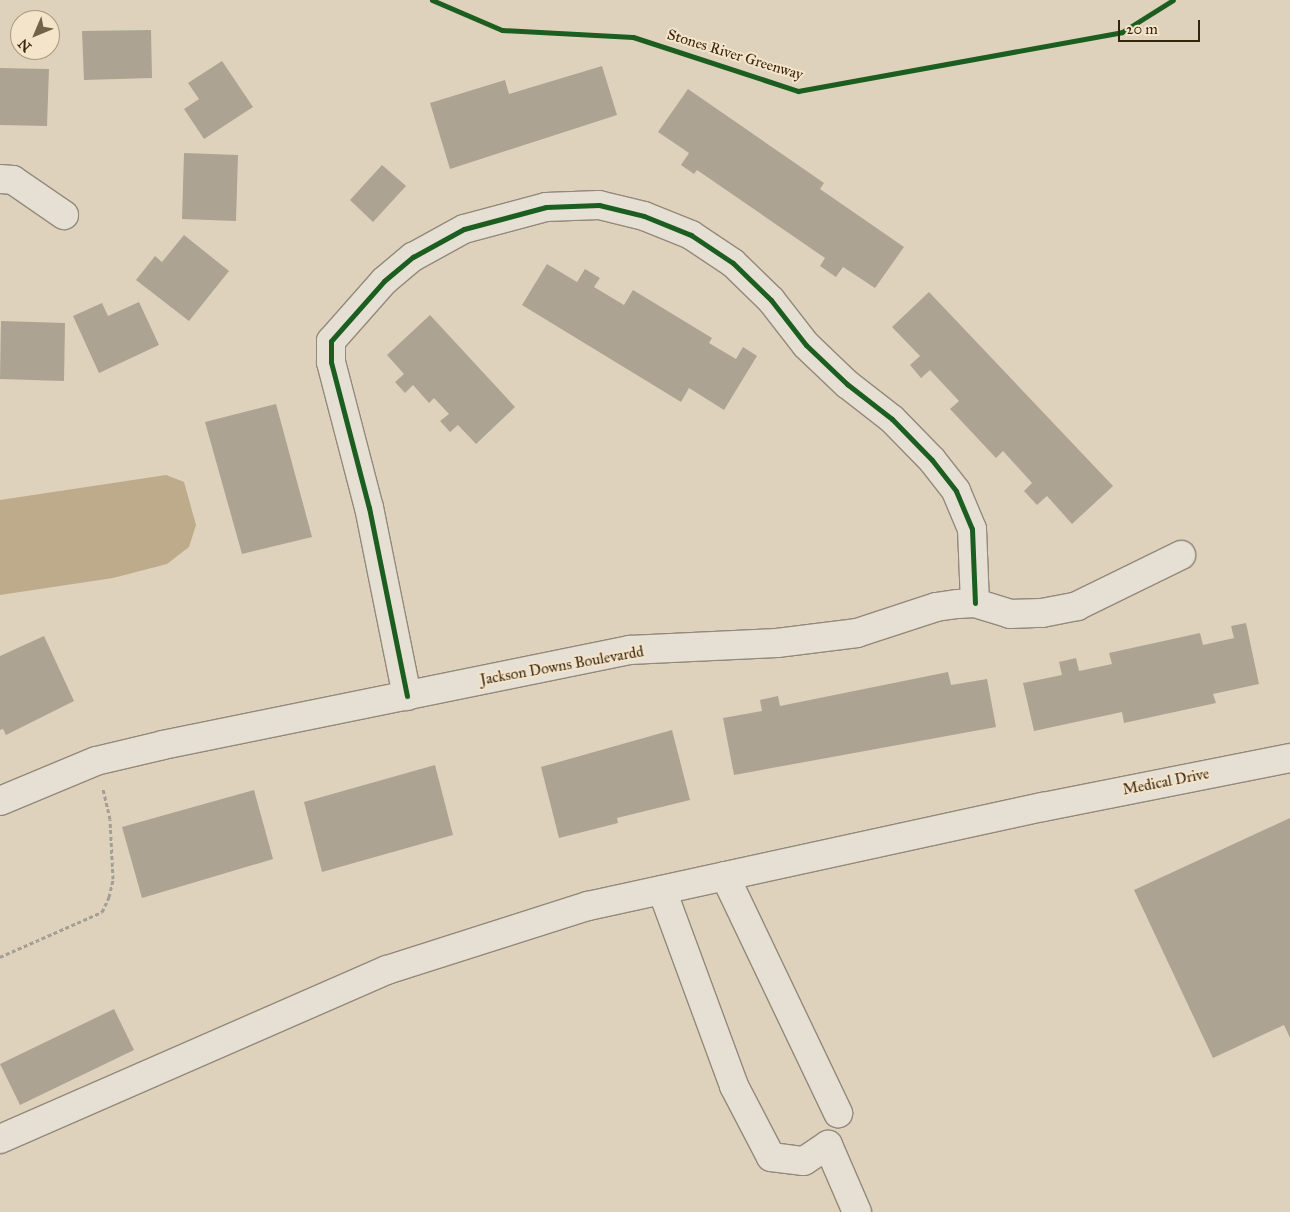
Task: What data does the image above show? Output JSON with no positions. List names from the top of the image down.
{
  "streets": {
    "street": ["Jackson Downs Boulevardd", "Medical Drive"],
    "cycle path": ["Stones River Greenway"]
  },
  "scale_bar": "20 m",
  "north": "bottom left"
}
